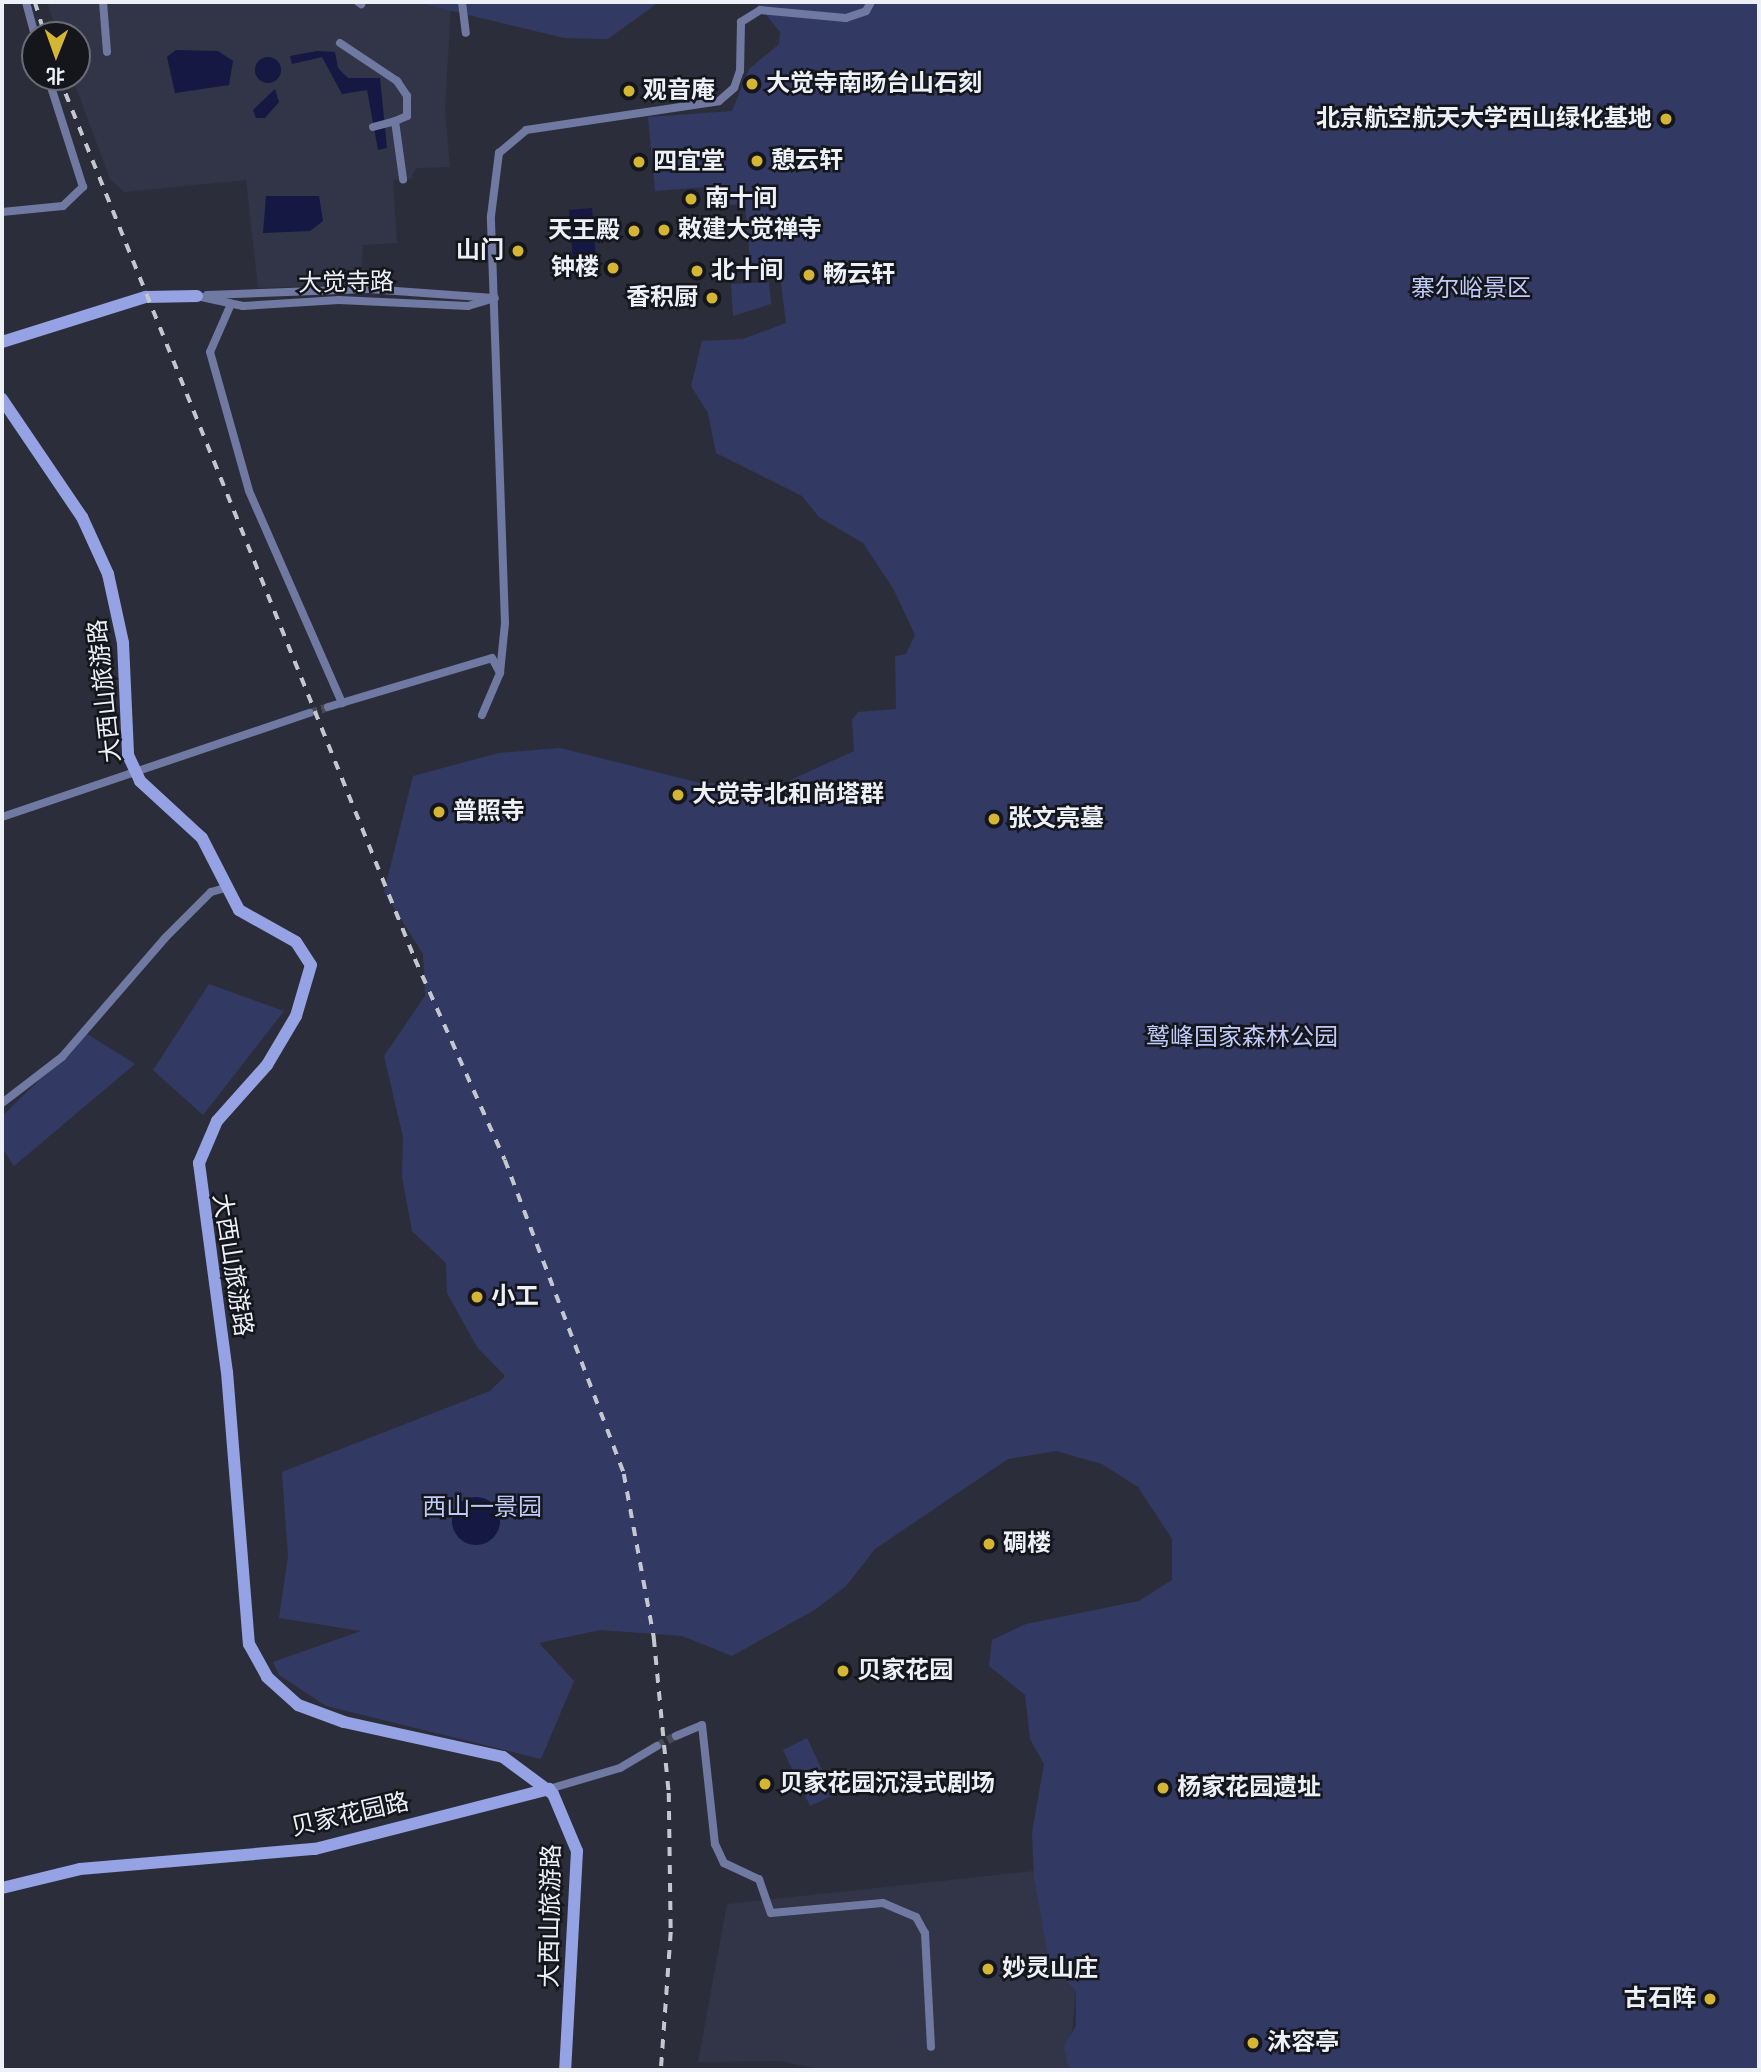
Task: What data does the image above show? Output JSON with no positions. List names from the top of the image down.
{
  "streets": {
    "street": ["大觉寺路", "大西山旅游路", "贝家花园路"]
  },
  "crossings": [
    ["大西山旅游路", "贝家花园路"]
  ],
  "parks": ["寨尔峪景区", "鹫峰国家森林公园", "西山一景园"],
  "places": [
    "大觉寺南旸台山石刻",
    "观音庵",
    "北京航空航天大学西山绿化基地",
    "憩云轩",
    "四宜堂",
    "南十间",
    "敕建大觉禅寺",
    "天王殿",
    "山门",
    "钟楼",
    "北十间",
    "畅云轩",
    "香积厨",
    "大觉寺北和尚塔群",
    "普照寺",
    "张文亮墓",
    "小工",
    "碉楼",
    "贝家花园",
    "贝家花园沉浸式剧场",
    "杨家花园遗址",
    "妙灵山庄",
    "古石阵",
    "沐容亭"
  ],
  "north": "bottom"
}
